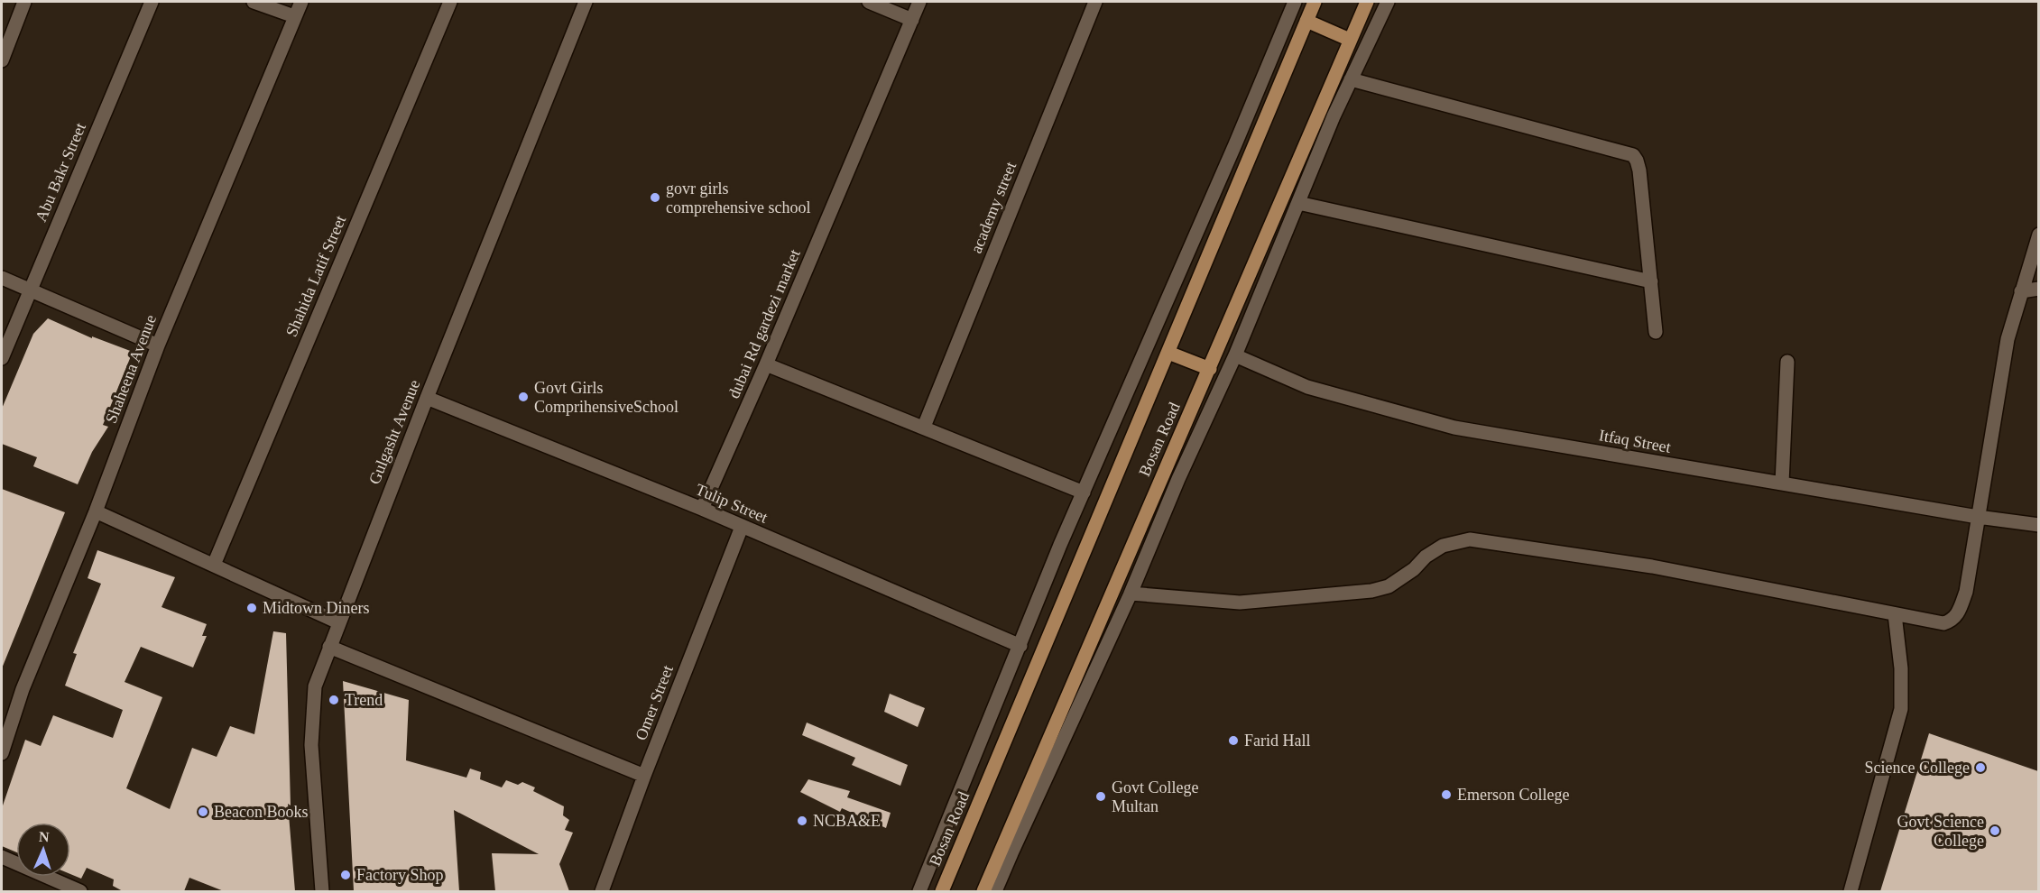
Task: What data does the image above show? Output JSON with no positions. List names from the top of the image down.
{
  "streets": {
    "main road": ["Bosan Road"],
    "street": [
      "Abu Bakr Street",
      "academy street",
      "Shahida Latif Street",
      "dubai Rd gardezi market",
      "Shaheena Avenue",
      "Gulgasht Avenue",
      "Itfaq Street",
      "Tulip Street",
      "Omer Street"
    ]
  },
  "crossings": [
    ["dubai Rd gardezi market", "Tulip Street"],
    ["Gulgasht Avenue", "Tulip Street"],
    ["Tulip Street", "Omer Street"]
  ],
  "places": [
    "govr girls comprehensive school",
    "Govt Girls ComprihensiveSchool",
    "Midtown Diners",
    "Trend",
    "Farid Hall",
    "Science College",
    "Emerson College",
    "Govt College Multan",
    "Beacon Books",
    "NCBA&E",
    "Govt Science College",
    "Factory Shop"
  ],
  "north": "top"
}
